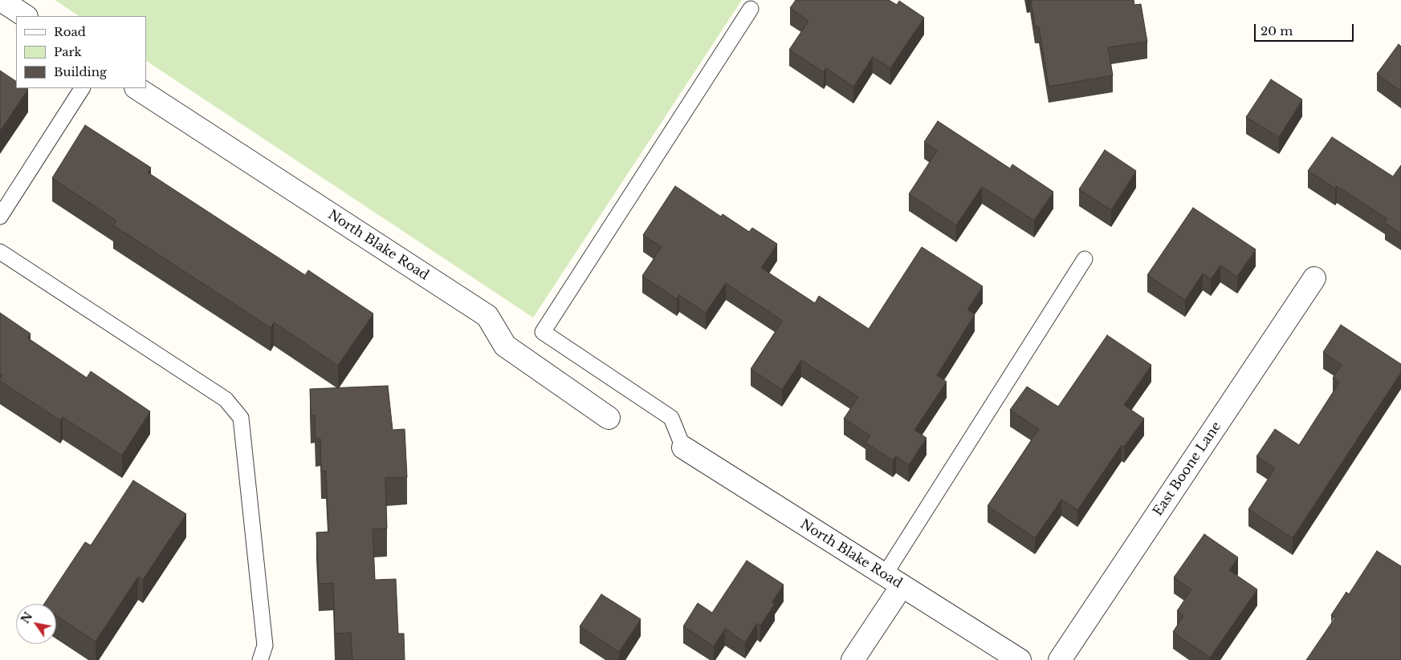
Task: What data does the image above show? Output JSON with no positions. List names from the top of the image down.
{
  "streets": {
    "street": ["North Blake Road", "East Boone Lane"]
  },
  "legend": ["Road", "Park", "Building"],
  "scale_bar": "20 m",
  "north": "top left"
}
